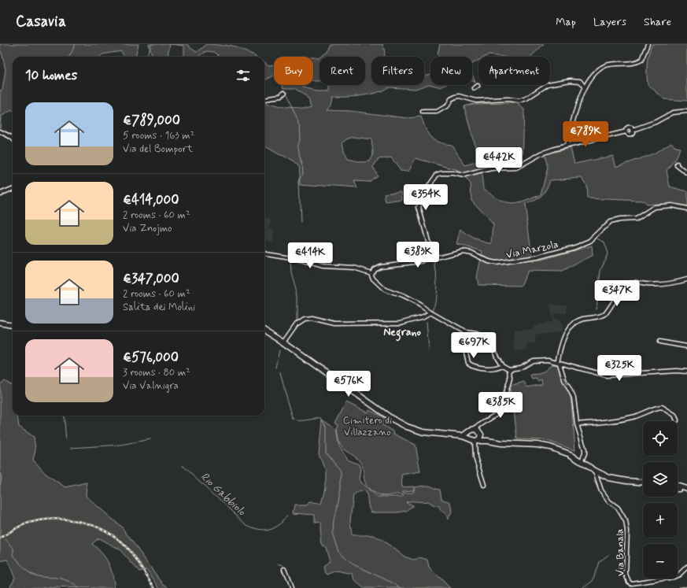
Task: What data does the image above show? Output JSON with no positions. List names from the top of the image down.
{
  "streets": {
    "street": ["Via Marzola", "Via Banala"]
  },
  "districts": ["Negrano"],
  "water": ["Rio Gabbiolo"],
  "parks": ["Cimitero di Villazzano"],
  "page": {
    "header": "Casavia",
    "nav": ["Map", "Layers", "Share"],
    "chip": [
      "Buy",
      "Rent",
      "Filters",
      "New",
      "Apartment"
    ],
    "heading": "10 homes",
    "list": [
      {
        "name": "€789,000",
        "note": "5 rooms · 163 m² · Via del Bomport"
      },
      {
        "name": "€414,000",
        "note": "2 rooms · 60 m² · Via Znojmo"
      },
      {
        "name": "€347,000",
        "note": "2 rooms · 60 m² · Salita dei Molini"
      },
      {
        "name": "€576,000",
        "note": "3 rooms · 80 m² · Via Valnigra"
      }
    ],
    "price": [
      "€789K",
      "€442K",
      "€354K",
      "€383K",
      "€414K",
      "€347K",
      "€697K",
      "€325K",
      "€576K",
      "€385K"
    ],
    "map_buttons": ["+", "−"]
  }
}
